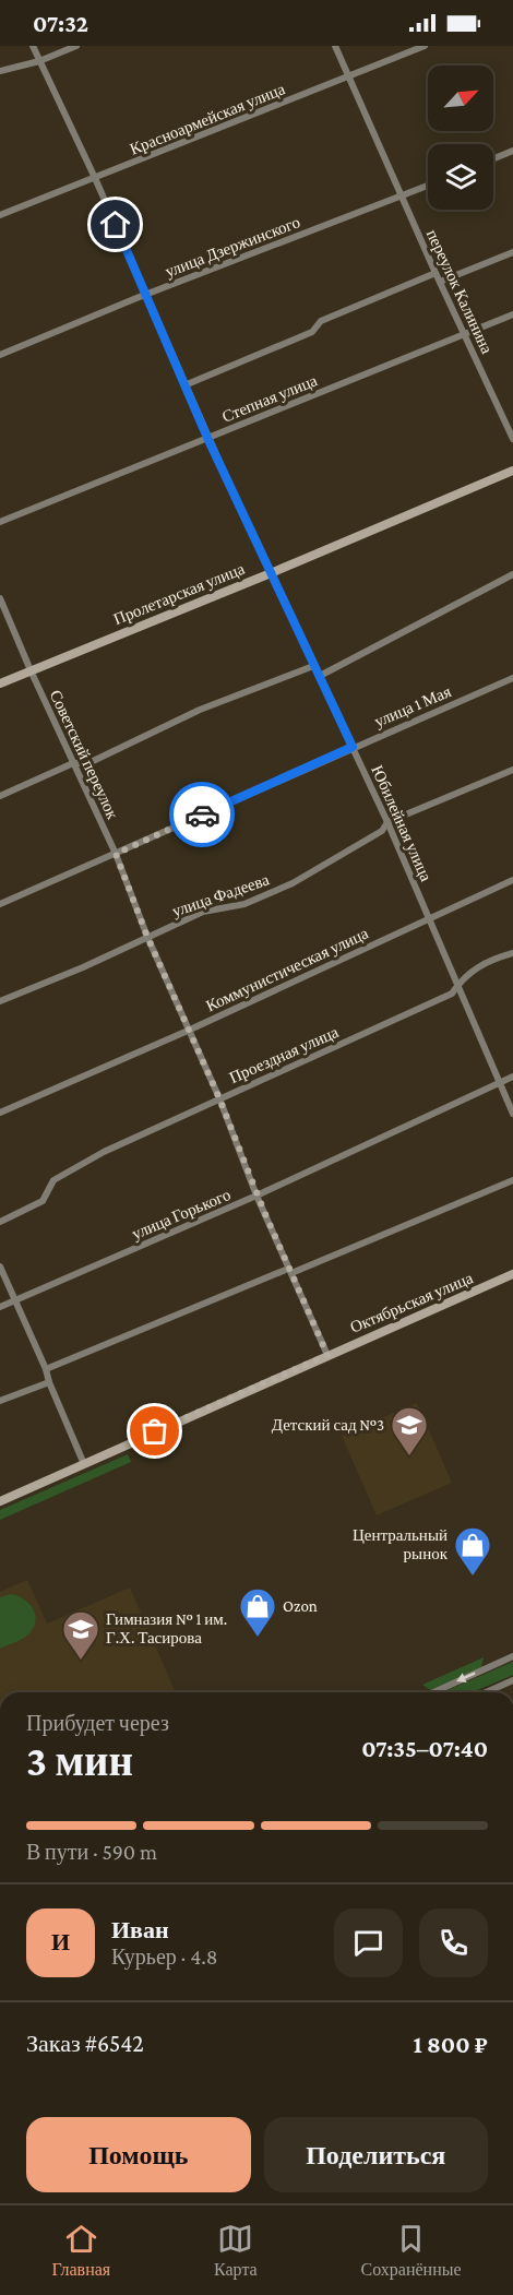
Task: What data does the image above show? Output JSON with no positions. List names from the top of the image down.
{
  "streets": {
    "street": [
      "Красноармейская улица",
      "улица Дзержинского",
      "переулок Калинина",
      "Степная улица",
      "Пролетарская улица",
      "улица 1 Мая",
      "Советский переулок",
      "Юбилейная улица",
      "улица Фадеева",
      "Коммунистическая улица",
      "Проездная улица",
      "улица Горького",
      "Октябрьская улица"
    ]
  },
  "crossings": [
    ["Красноармейская улица", "переулок Калинина"],
    ["Красноармейская улица", "Юбилейная улица"],
    ["улица Дзержинского", "переулок Калинина"],
    ["улица Дзержинского", "Юбилейная улица"],
    ["переулок Калинина", "Степная улица"],
    ["Степная улица", "Юбилейная улица"],
    ["Пролетарская улица", "Советский переулок"],
    ["Пролетарская улица", "Юбилейная улица"],
    ["улица 1 Мая", "Советский переулок"],
    ["улица 1 Мая", "Юбилейная улица"],
    ["Советский переулок", "улица Фадеева"],
    ["Советский переулок", "Коммунистическая улица"],
    ["Советский переулок", "Проездная улица"],
    ["Советский переулок", "улица Горького"],
    ["Советский переулок", "Октябрьская улица"],
    ["Юбилейная улица", "улица Фадеева"],
    ["Юбилейная улица", "Коммунистическая улица"],
    ["Юбилейная улица", "Проездная улица"],
    ["Юбилейная улица", "улица Горького"]
  ],
  "places": {
    "school or university": ["Детский сад №3", "Гимназия № 1 им. Г.Х. Тасирова"],
    "shop": ["Центральный рынок", "Ozon"]
  },
  "north": "top right",
  "page": {
    "status": "07:32",
    "heading": ["3 мин", "Прибудет через", "07:35–07:40"],
    "panel": [
      "Иван",
      "Курьер · 4.8",
      "Заказ #6542",
      "1 800 ₽"
    ],
    "bar": "В пути · 590 m",
    "round": "И",
    "buttons": ["Помощь", "Поделиться"],
    "tabs": ["Главная", "Карта", "Сохранённые"]
  }
}
